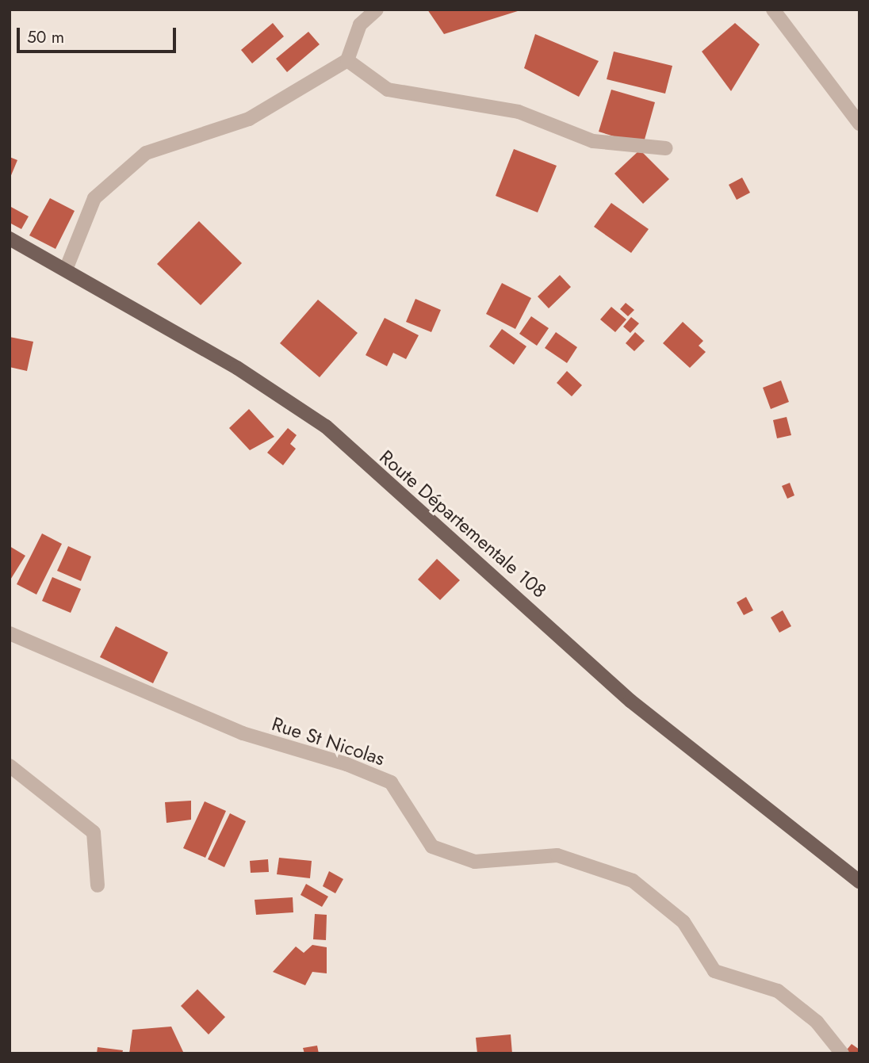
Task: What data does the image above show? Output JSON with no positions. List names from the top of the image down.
{
  "streets": {
    "main road": ["Route Départementale 108"],
    "street": ["Rue St Nicolas"]
  },
  "scale_bar": "50 m"
}
